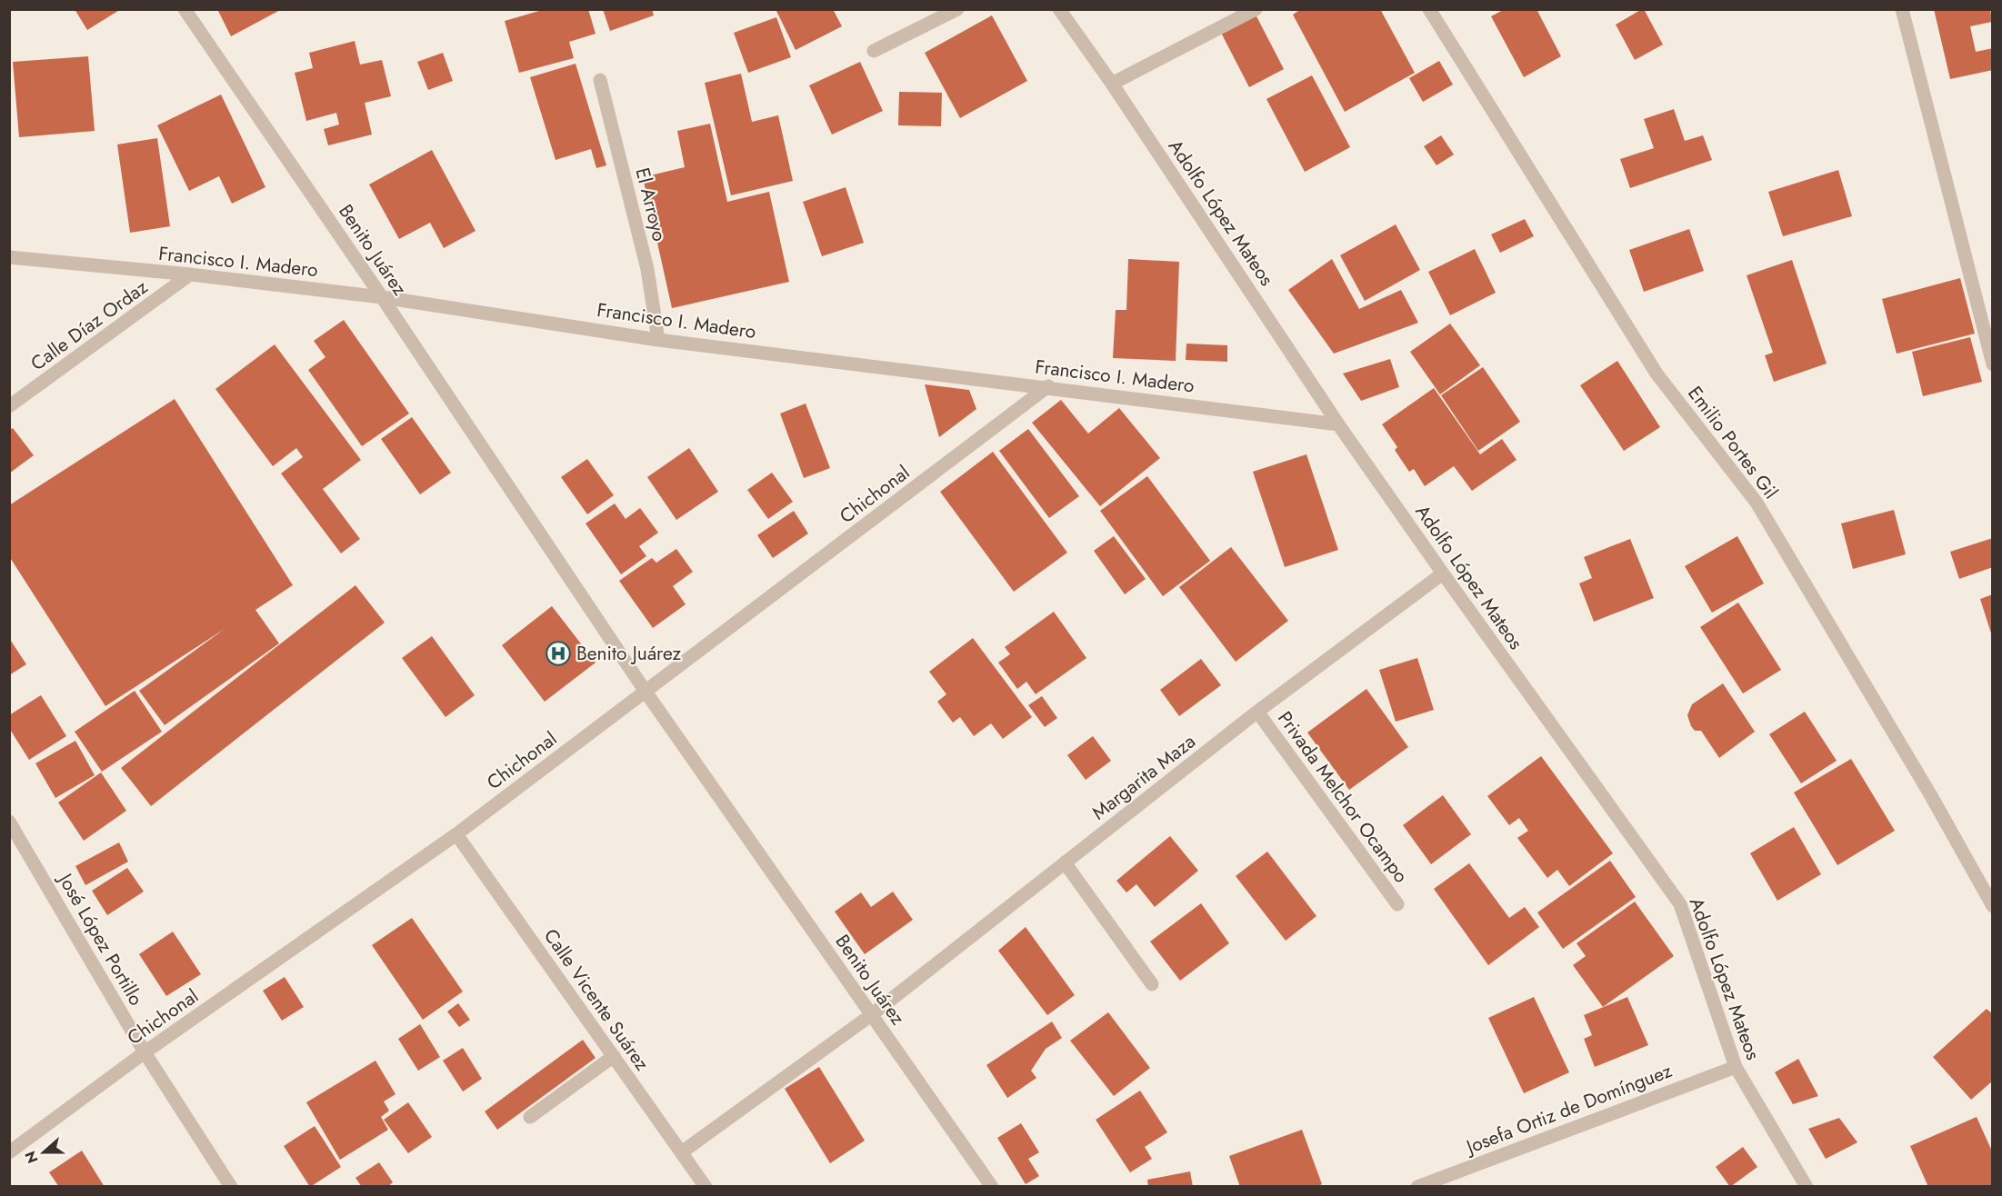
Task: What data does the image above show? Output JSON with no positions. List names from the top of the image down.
{
  "streets": {
    "street": [
      "El Arroyo",
      "Adolfo López Mateos",
      "Benito Juárez",
      "Francisco I. Madero",
      "Calle Díaz Ordaz",
      "Emilio Portes Gil",
      "Chichonal",
      "Margarita Maza",
      "Privada Melchor Ocampo",
      "José López Portillo",
      "Calle Vicente Suárez",
      "Josefa Ortiz de Domínguez"
    ]
  },
  "crossings": [
    ["El Arroyo", "Francisco I. Madero"],
    ["Adolfo López Mateos", "Francisco I. Madero"],
    ["Adolfo López Mateos", "Margarita Maza"],
    ["Adolfo López Mateos", "Josefa Ortiz de Domínguez"],
    ["Benito Juárez", "Francisco I. Madero"],
    ["Benito Juárez", "Chichonal"],
    ["Benito Juárez", "Margarita Maza"],
    ["Francisco I. Madero", "Calle Díaz Ordaz"],
    ["Francisco I. Madero", "Chichonal"],
    ["Chichonal", "José López Portillo"],
    ["Chichonal", "Calle Vicente Suárez"],
    ["Margarita Maza", "Privada Melchor Ocampo"],
    ["Margarita Maza", "Calle Vicente Suárez"]
  ],
  "places": {
    "hospital": ["Benito Juárez"]
  },
  "north": "left"
}
